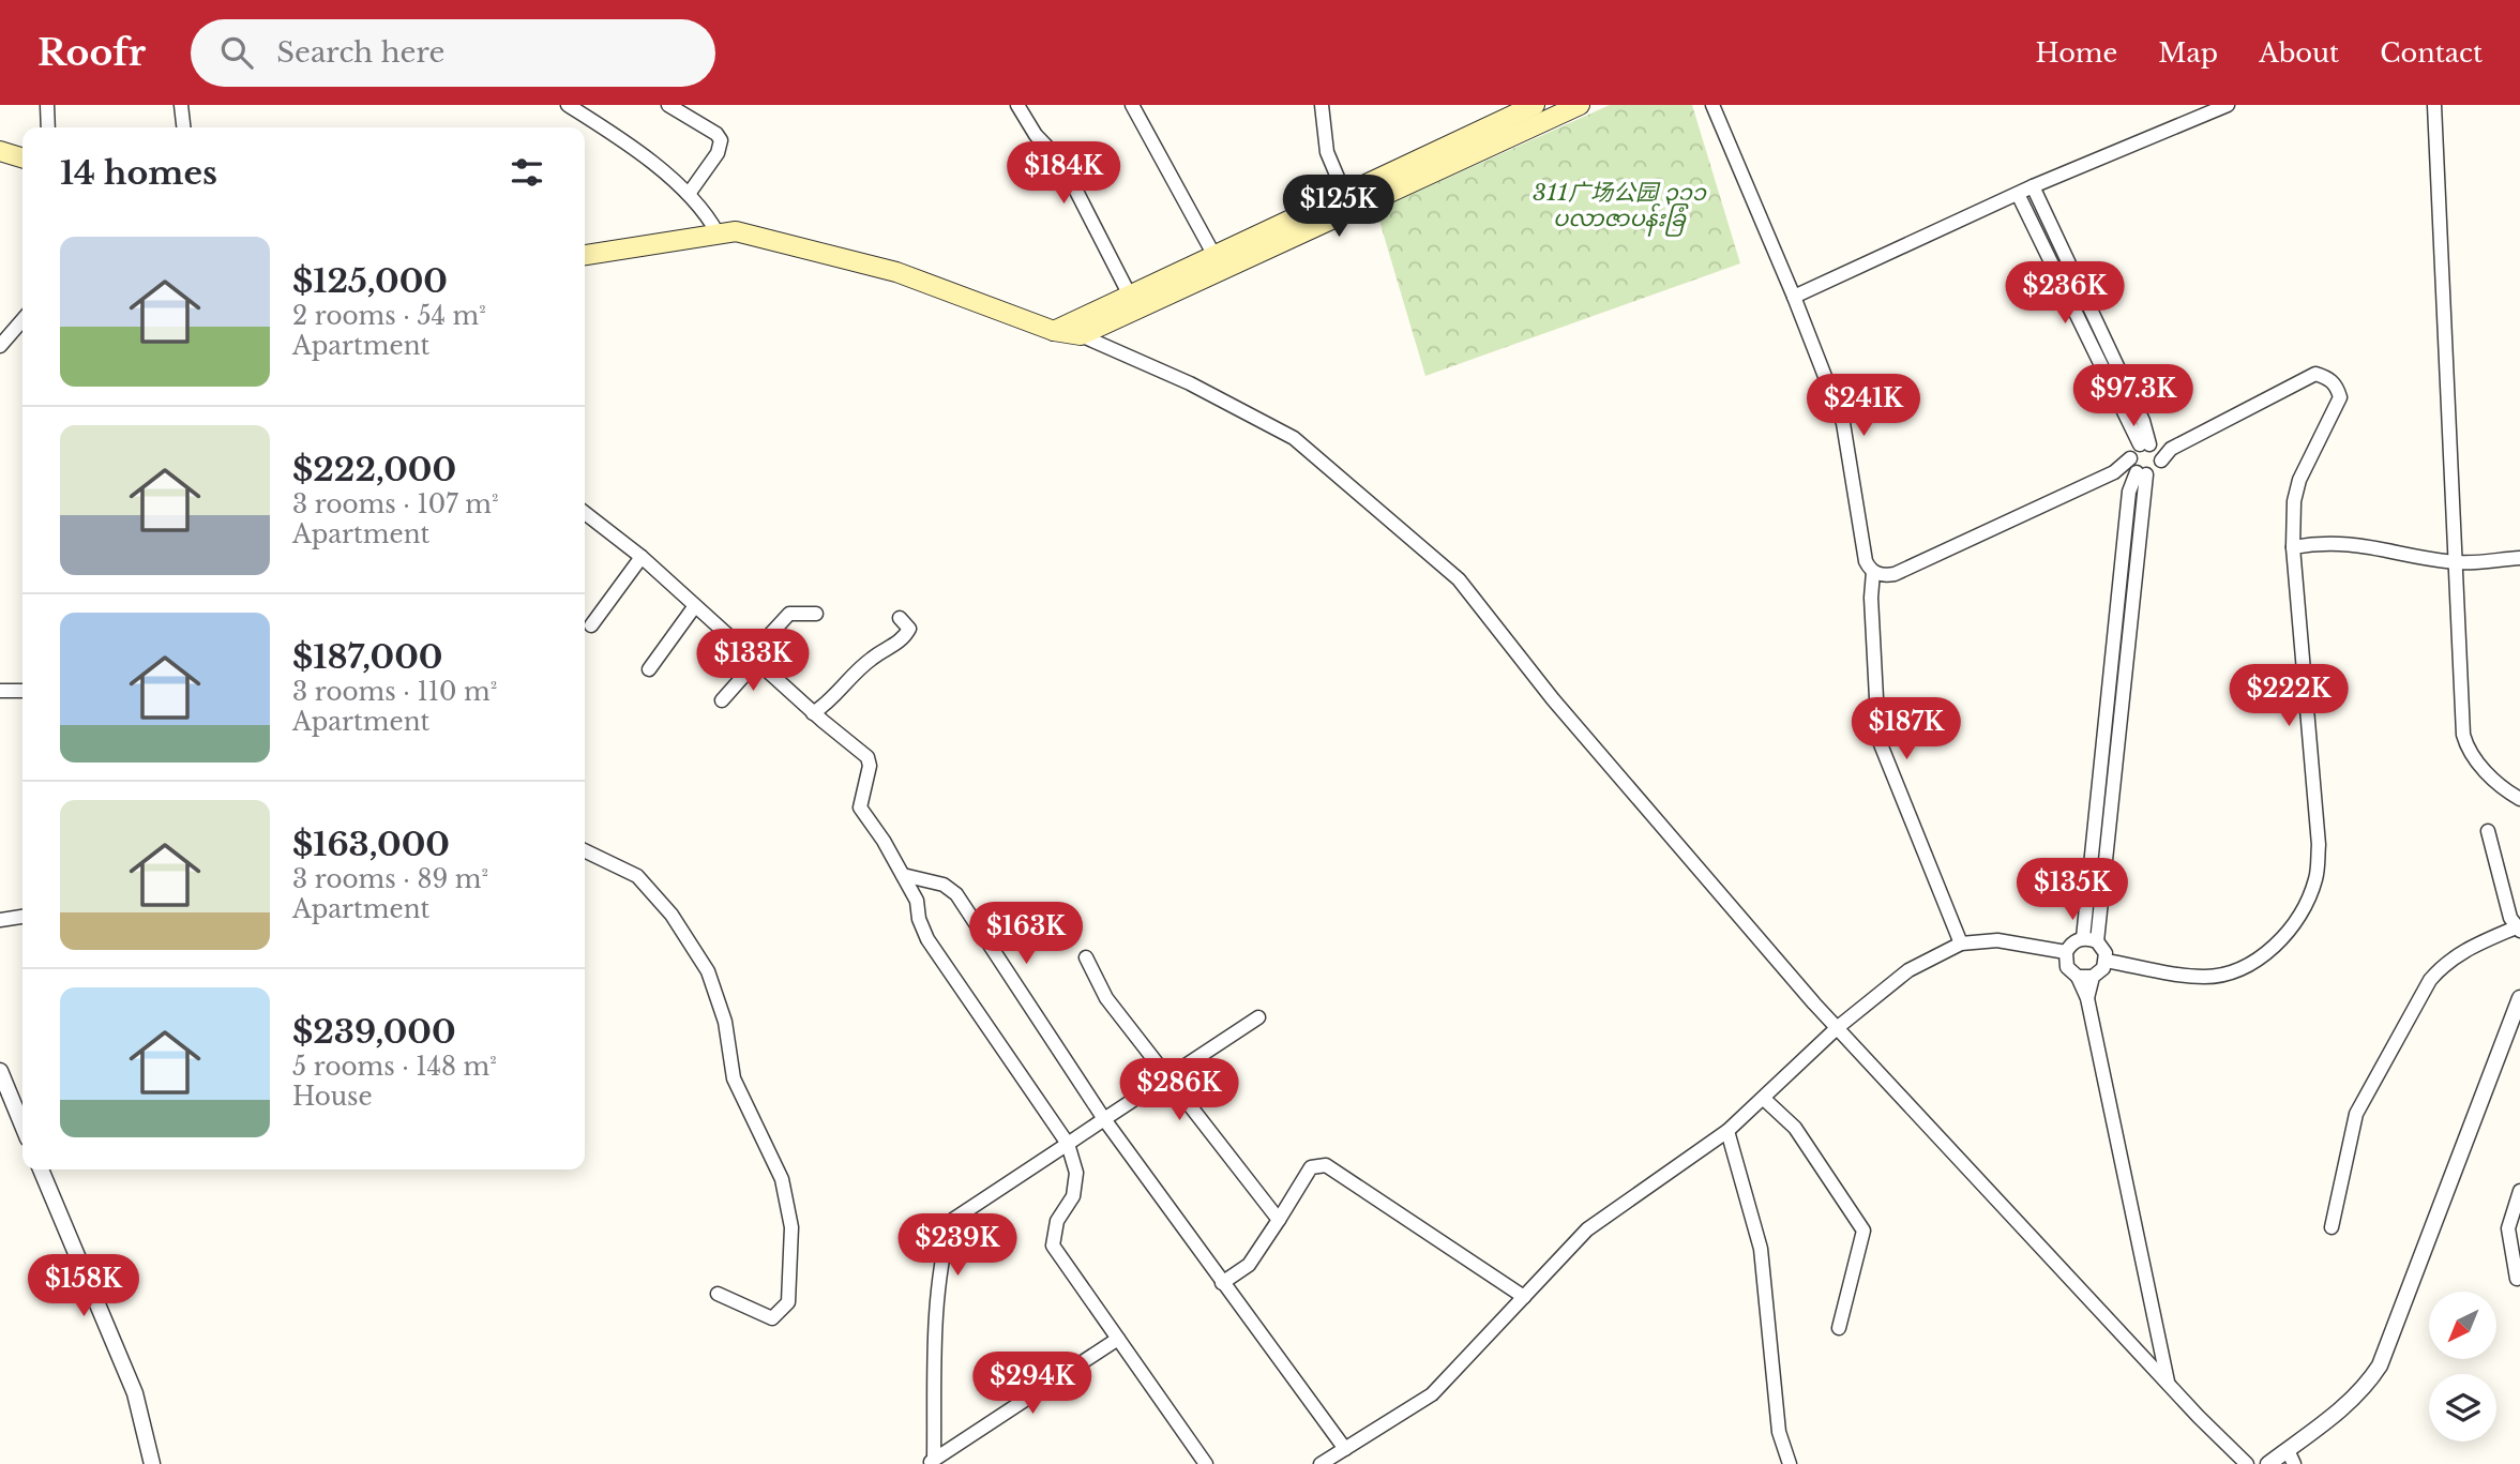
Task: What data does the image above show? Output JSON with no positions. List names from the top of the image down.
{
  "parks": ["311广场公园 ၃၁၁ ပလာဇာပန်းခြံ"],
  "north": "bottom left",
  "page": {
    "header": "Roofr",
    "search": "Search here",
    "nav": [
      "Home",
      "Map",
      "About",
      "Contact"
    ],
    "heading": "14 homes",
    "price": [
      "$184K",
      "$125K",
      "$236K",
      "$97.3K",
      "$241K",
      "$133K",
      "$222K",
      "$187K",
      "$135K",
      "$163K",
      "$286K",
      "$239K",
      "$158K",
      "$294K"
    ],
    "list": [
      {
        "name": "$125,000",
        "note": "2 rooms · 54 m² · Apartment"
      },
      {
        "name": "$222,000",
        "note": "3 rooms · 107 m² · Apartment"
      },
      {
        "name": "$187,000",
        "note": "3 rooms · 110 m² · Apartment"
      },
      {
        "name": "$163,000",
        "note": "3 rooms · 89 m² · Apartment"
      },
      {
        "name": "$239,000",
        "note": "5 rooms · 148 m² · House"
      }
    ]
  }
}
